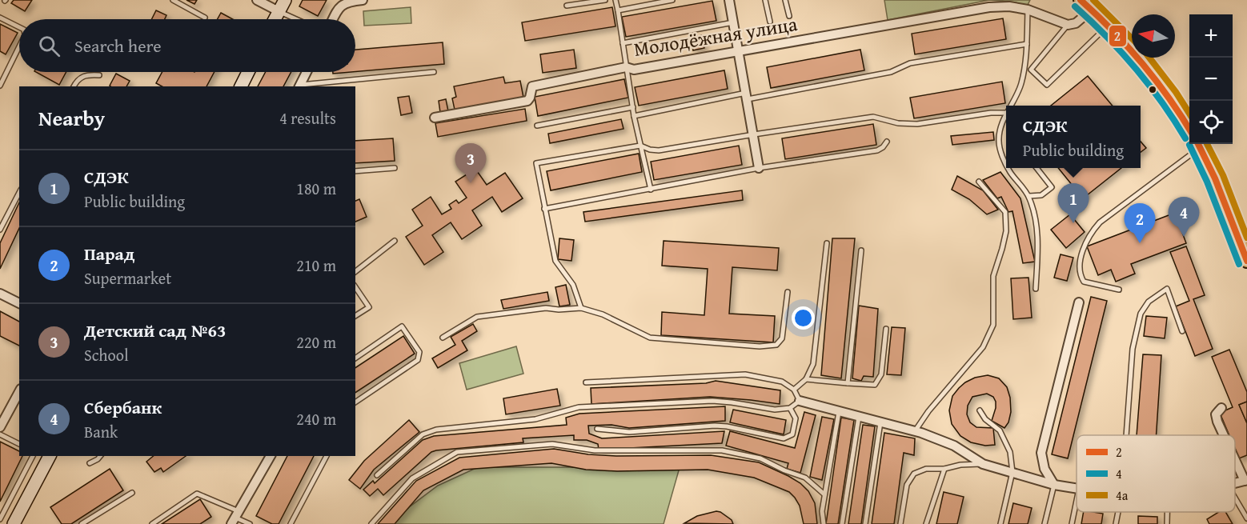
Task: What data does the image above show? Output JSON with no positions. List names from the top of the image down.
{
  "streets": {
    "street": ["Молодёжная улица"]
  },
  "lines": ["transit line 2", "transit line 4а", "transit line 4"],
  "legend": ["2", "4", "4а"],
  "north": "left",
  "page": {
    "map_buttons": ["+", "−"],
    "search": "Search here",
    "heading": ["Nearby", "4 results"],
    "popup": ["СДЭК", "Public building"],
    "pins": [
      "3",
      "1",
      "4",
      "2"
    ],
    "list": [
      {
        "mark": "1",
        "name": "СДЭК",
        "note": "Public building",
        "value": "180 m"
      },
      {
        "mark": "2",
        "name": "Парад",
        "note": "Supermarket",
        "value": "210 m"
      },
      {
        "mark": "3",
        "name": "Детский сад №63",
        "note": "School",
        "value": "220 m"
      },
      {
        "mark": "4",
        "name": "Сбербанк",
        "note": "Bank",
        "value": "240 m"
      }
    ]
  }
}
